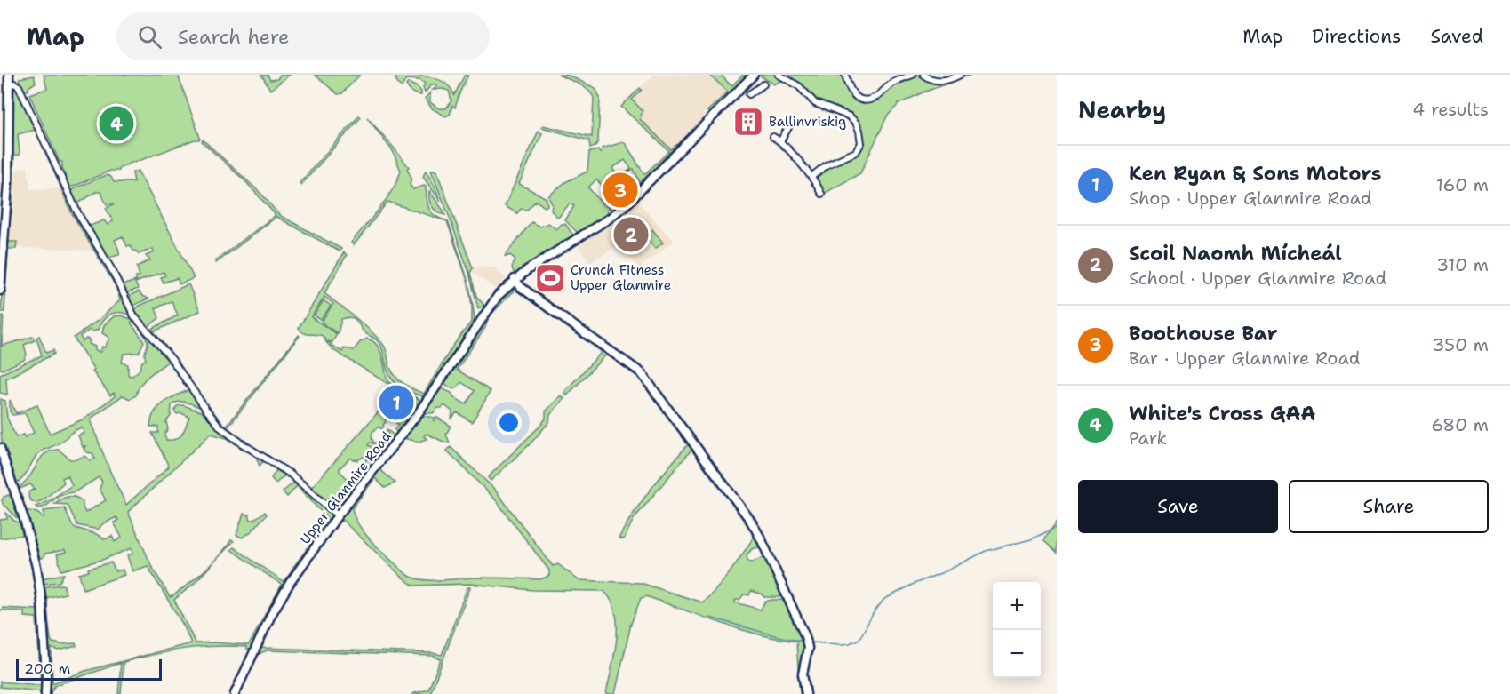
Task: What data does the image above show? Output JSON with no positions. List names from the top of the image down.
{
  "streets": {
    "main road": ["Upper Glanmire Road"]
  },
  "places": {
    "building": ["Ballinvriskig"],
    "sports": ["Crunch Fitness Upper Glanmire"]
  },
  "scale_bar": "200 m",
  "page": {
    "header": "Map",
    "search": "Search here",
    "nav": ["Map", "Directions", "Saved"],
    "heading": ["Nearby", "4 results"],
    "pins": [
      "4",
      "3",
      "2",
      "1"
    ],
    "list": [
      {
        "mark": "1",
        "name": "Ken Ryan & Sons Motors",
        "note": "Shop · Upper Glanmire Road",
        "value": "160 m"
      },
      {
        "mark": "2",
        "name": "Scoil Naomh Mícheál",
        "note": "School · Upper Glanmire Road",
        "value": "310 m"
      },
      {
        "mark": "3",
        "name": "Boothouse Bar",
        "note": "Bar · Upper Glanmire Road",
        "value": "350 m"
      },
      {
        "mark": "4",
        "name": "White's Cross GAA",
        "note": "Park",
        "value": "680 m"
      }
    ],
    "buttons": ["Save", "Share"],
    "map_buttons": ["+", "−"],
    "scale": "200 m"
  }
}
